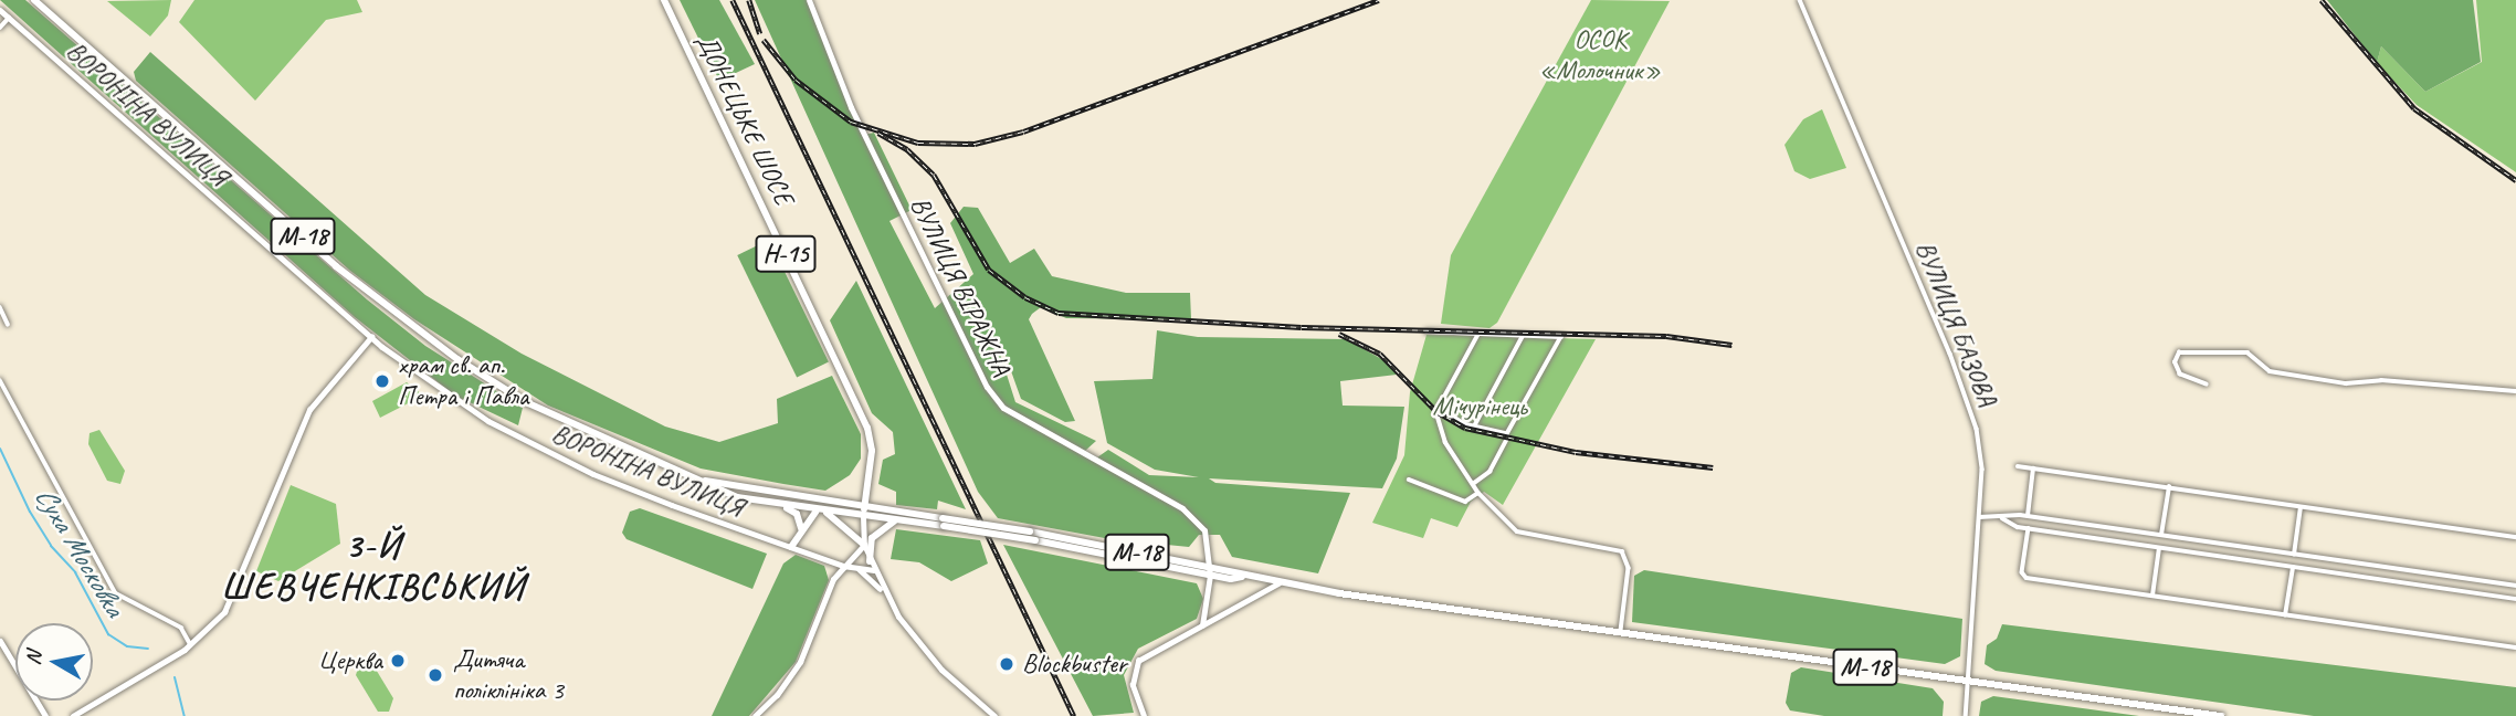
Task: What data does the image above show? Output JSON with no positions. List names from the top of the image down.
{
  "streets": {
    "main road": [
      "ДОНЕЦЬКЕ ШОСЕ",
      "М-18",
      "Н-15",
      "ВУЛИЦЯ ВІРАЖНА"
    ],
    "street": ["ВОРОНІНА ВУЛИЦЯ", "ВУЛИЦЯ БАЗОВА"]
  },
  "crossings": [
    ["ДОНЕЦЬКЕ ШОСЕ", "М-18"],
    ["М-18", "ВУЛИЦЯ ВІРАЖНА"],
    ["М-18", "ВУЛИЦЯ БАЗОВА"]
  ],
  "districts": ["3-Й ШЕВЧЕНКІВСЬКИЙ"],
  "water": ["Суха Московка"],
  "parks": ["ОСОК «Молочник»", "Мічурінець"],
  "places": [
    "храм св. ап. Петра і Павла",
    "Церква",
    "Blockbuster",
    "Дитяча поліклініка 3"
  ],
  "north": "left"
}
